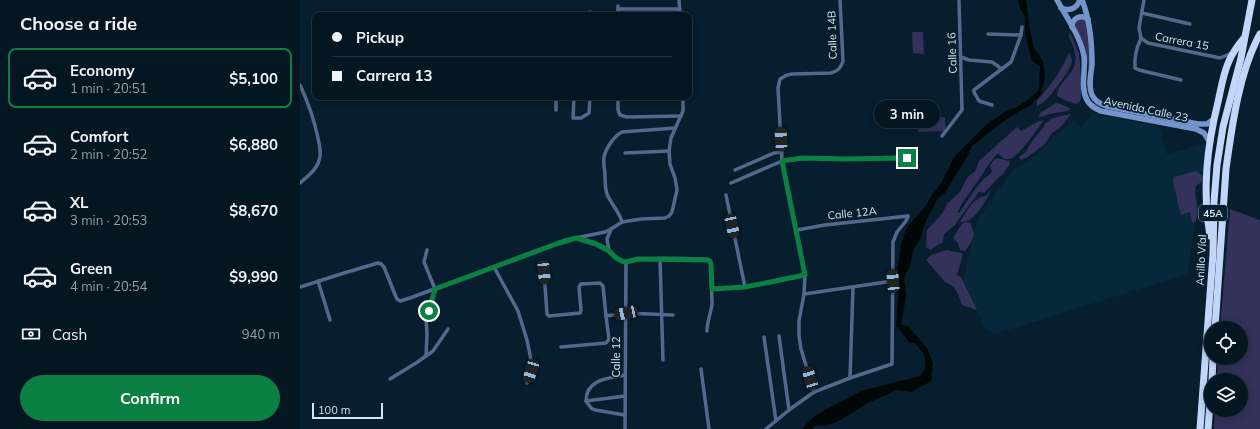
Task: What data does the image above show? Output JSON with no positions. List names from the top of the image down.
{
  "streets": {
    "highway": ["45A", "Anillo Víal"],
    "street": [
      "Calle 14B",
      "Carrera 15",
      "Calle 16",
      "Avenida Calle 23",
      "Calle 12A",
      "Calle 12"
    ]
  },
  "scale_bar": "100 m",
  "page": {
    "heading": "Choose a ride",
    "banner": ["Pickup", "Carrera 13"],
    "list": [
      {
        "name": "Economy",
        "note": "1 min · 20:51",
        "value": "$5,100"
      },
      {
        "name": "Comfort",
        "note": "2 min · 20:52",
        "value": "$6,880"
      },
      {
        "name": "XL",
        "note": "3 min · 20:53",
        "value": "$8,670"
      },
      {
        "name": "Green",
        "note": "4 min · 20:54",
        "value": "$9,990"
      }
    ],
    "bubble": "3 min",
    "pay": ["Cash", "940 m"],
    "buttons": "Confirm",
    "scale": "100 m"
  }
}
